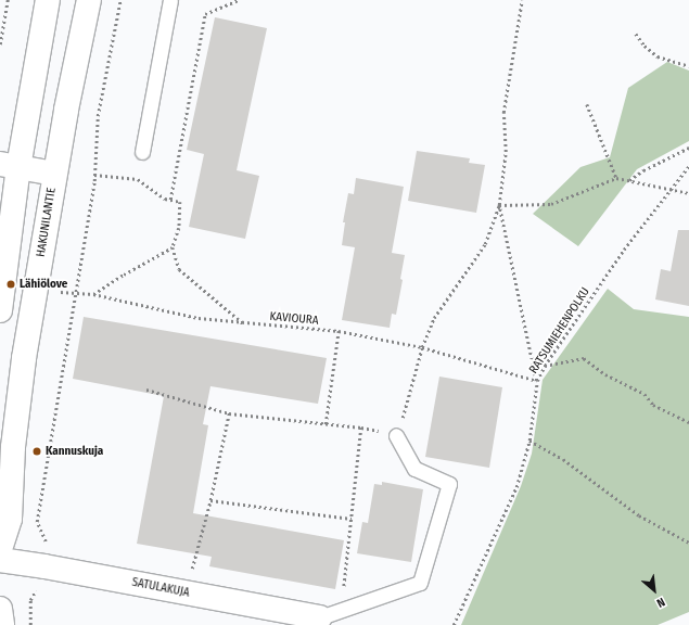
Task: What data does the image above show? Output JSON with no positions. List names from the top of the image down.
{
  "streets": {
    "main road": ["HAKUNILANTIE", "SATULAKUJA"],
    "path": ["KAVIOURA", "RATSUMIEHENPOLKU"]
  },
  "crossings": [
    ["KAVIOURA", "RATSUMIEHENPOLKU"]
  ],
  "places": ["Lähiölove", "Kannuskuja"],
  "north": "bottom right"
}
